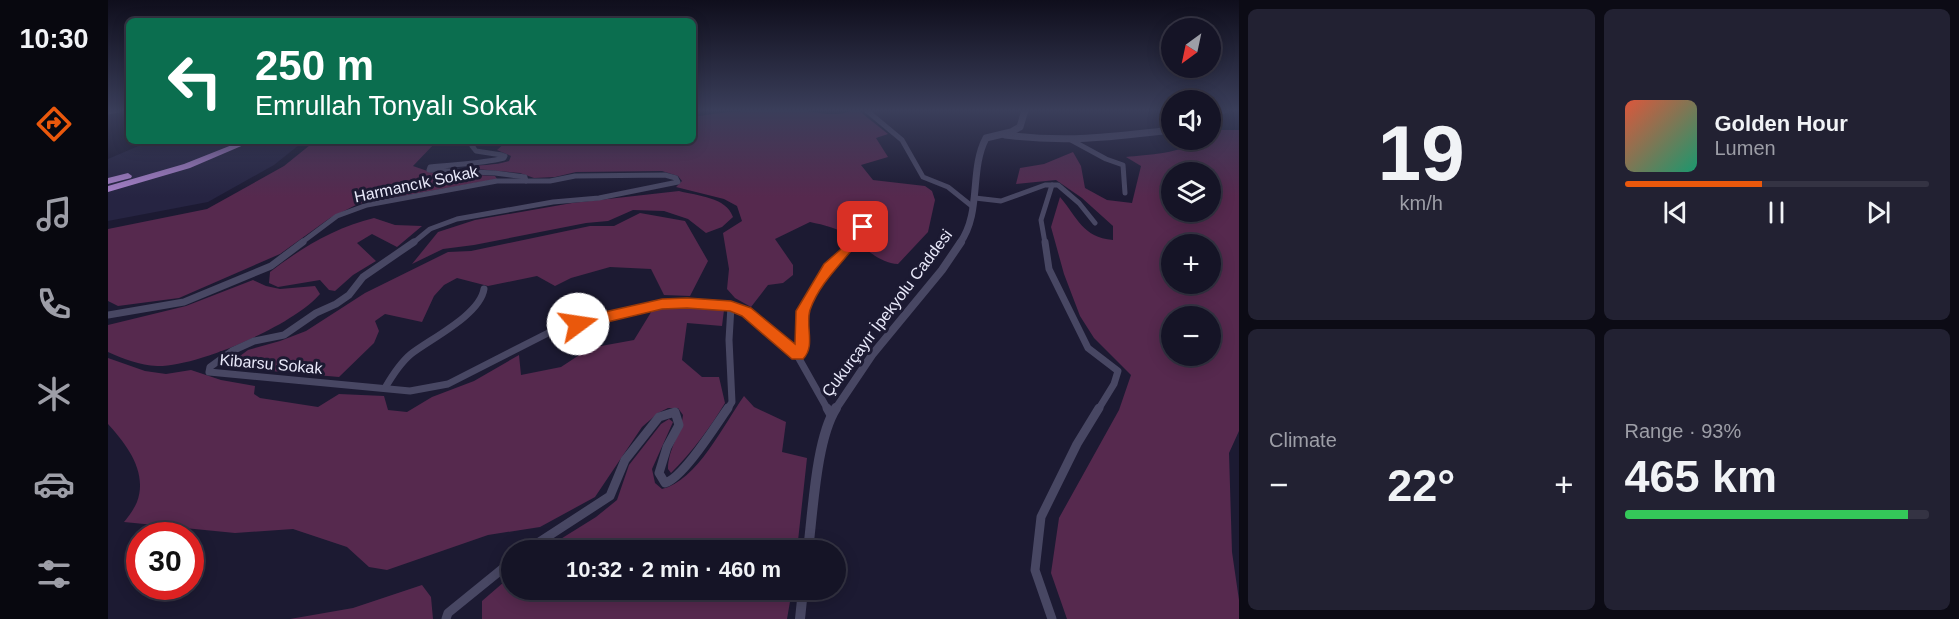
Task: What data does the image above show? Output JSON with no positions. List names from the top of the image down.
{
  "streets": {
    "street": ["Harmancık Sokak", "Çukurçayır İpekyolu Caddesi", "Kibarsu Sokak"]
  },
  "crossings": [
    ["Harmancık Sokak", "Kibarsu Sokak"],
    ["Çukurçayır İpekyolu Caddesi", "Kibarsu Sokak"]
  ],
  "north": "bottom left",
  "page": {
    "tabs": "10:30",
    "tile": [
      ["19", "km/h"],
      "Climate",
      ["Range · 93%", "465 km"]
    ],
    "map_buttons": ["+", "−"],
    "turn": ["250 m", "Emrullah Tonyalı Sokak"],
    "song": ["Golden Hour", "Lumen"],
    "heat": ["−", "22°", "+"],
    "limit": "30",
    "trip": "10:32 · 2 min · 460 m"
  }
}
